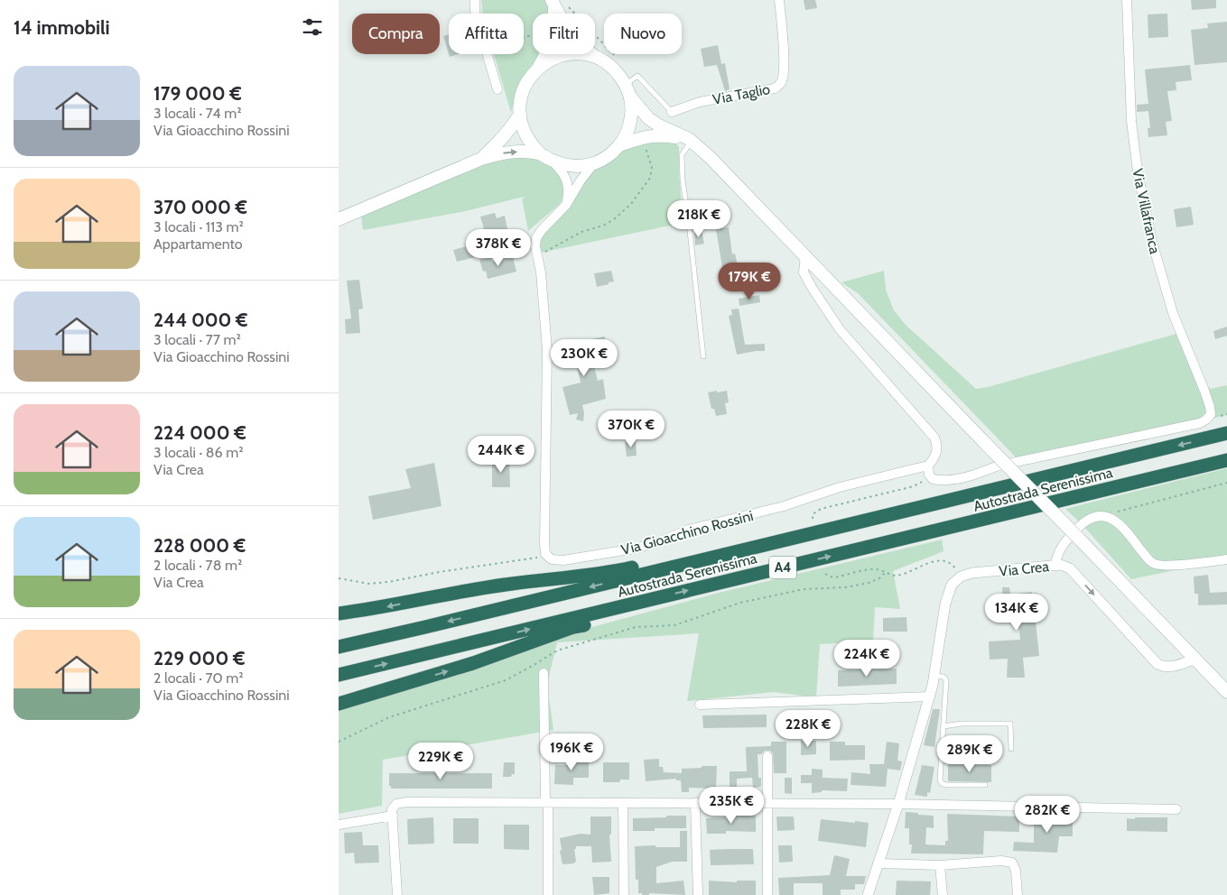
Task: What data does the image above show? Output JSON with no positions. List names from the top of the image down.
{
  "streets": {
    "highway": ["Autostrada Serenissima", "A4"],
    "street": [
      "Via Taglio",
      "Via Villafranca",
      "Via Gioacchino Rossini",
      "Via Crea"
    ]
  },
  "one_way": ["Via Crea"],
  "page": {
    "heading": "14 immobili",
    "chip": [
      "Compra",
      "Affitta",
      "Filtri",
      "Nuovo"
    ],
    "list": [
      {
        "name": "179 000 €",
        "note": "3 locali · 74 m² · Via Gioacchino Rossini"
      },
      {
        "name": "370 000 €",
        "note": "3 locali · 113 m² · Appartamento"
      },
      {
        "name": "244 000 €",
        "note": "3 locali · 77 m² · Via Gioacchino Rossini"
      },
      {
        "name": "224 000 €",
        "note": "3 locali · 86 m² · Via Crea"
      },
      {
        "name": "228 000 €",
        "note": "2 locali · 78 m² · Via Crea"
      },
      {
        "name": "229 000 €",
        "note": "2 locali · 70 m² · Via Gioacchino Rossini"
      }
    ],
    "price": [
      "218K €",
      "378K €",
      "179K €",
      "230K €",
      "370K €",
      "244K €",
      "134K €",
      "224K €",
      "228K €",
      "196K €",
      "289K €",
      "229K €",
      "235K €",
      "282K €"
    ]
  }
}
